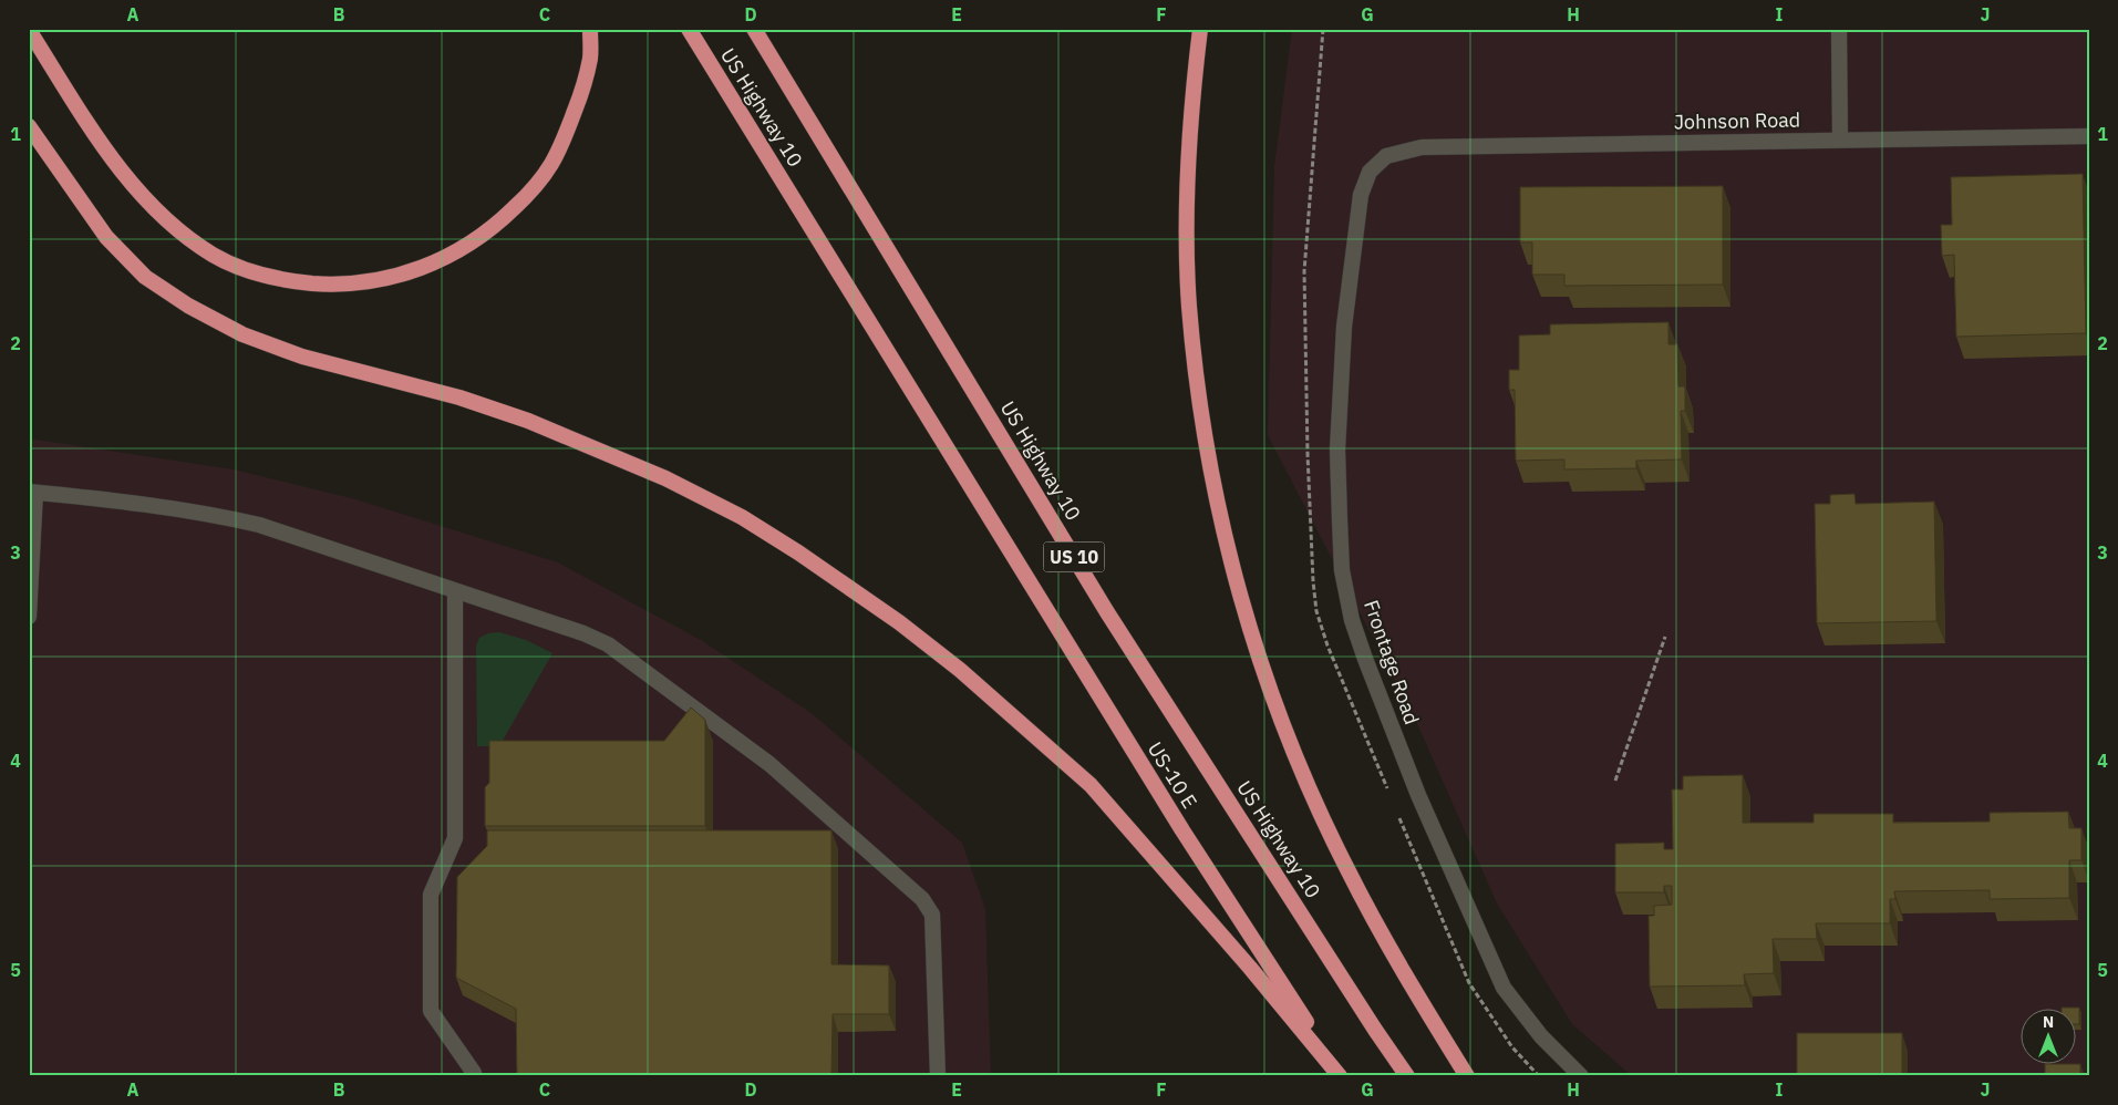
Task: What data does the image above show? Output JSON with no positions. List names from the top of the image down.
{
  "streets": {
    "highway": ["US Highway 10", "US 10", "US-10 E"],
    "street": ["Johnson Road", "Frontage Road"]
  },
  "crossings": [
    ["US Highway 10", "US-10 E"],
    ["Johnson Road", "Frontage Road"]
  ],
  "north": "top",
  "grid": {
    "columns": [
      "A",
      "B",
      "C",
      "D",
      "E",
      "F",
      "G",
      "H",
      "I",
      "J"
    ],
    "rows": [
      "1",
      "2",
      "3",
      "4",
      "5"
    ]
  }
}
